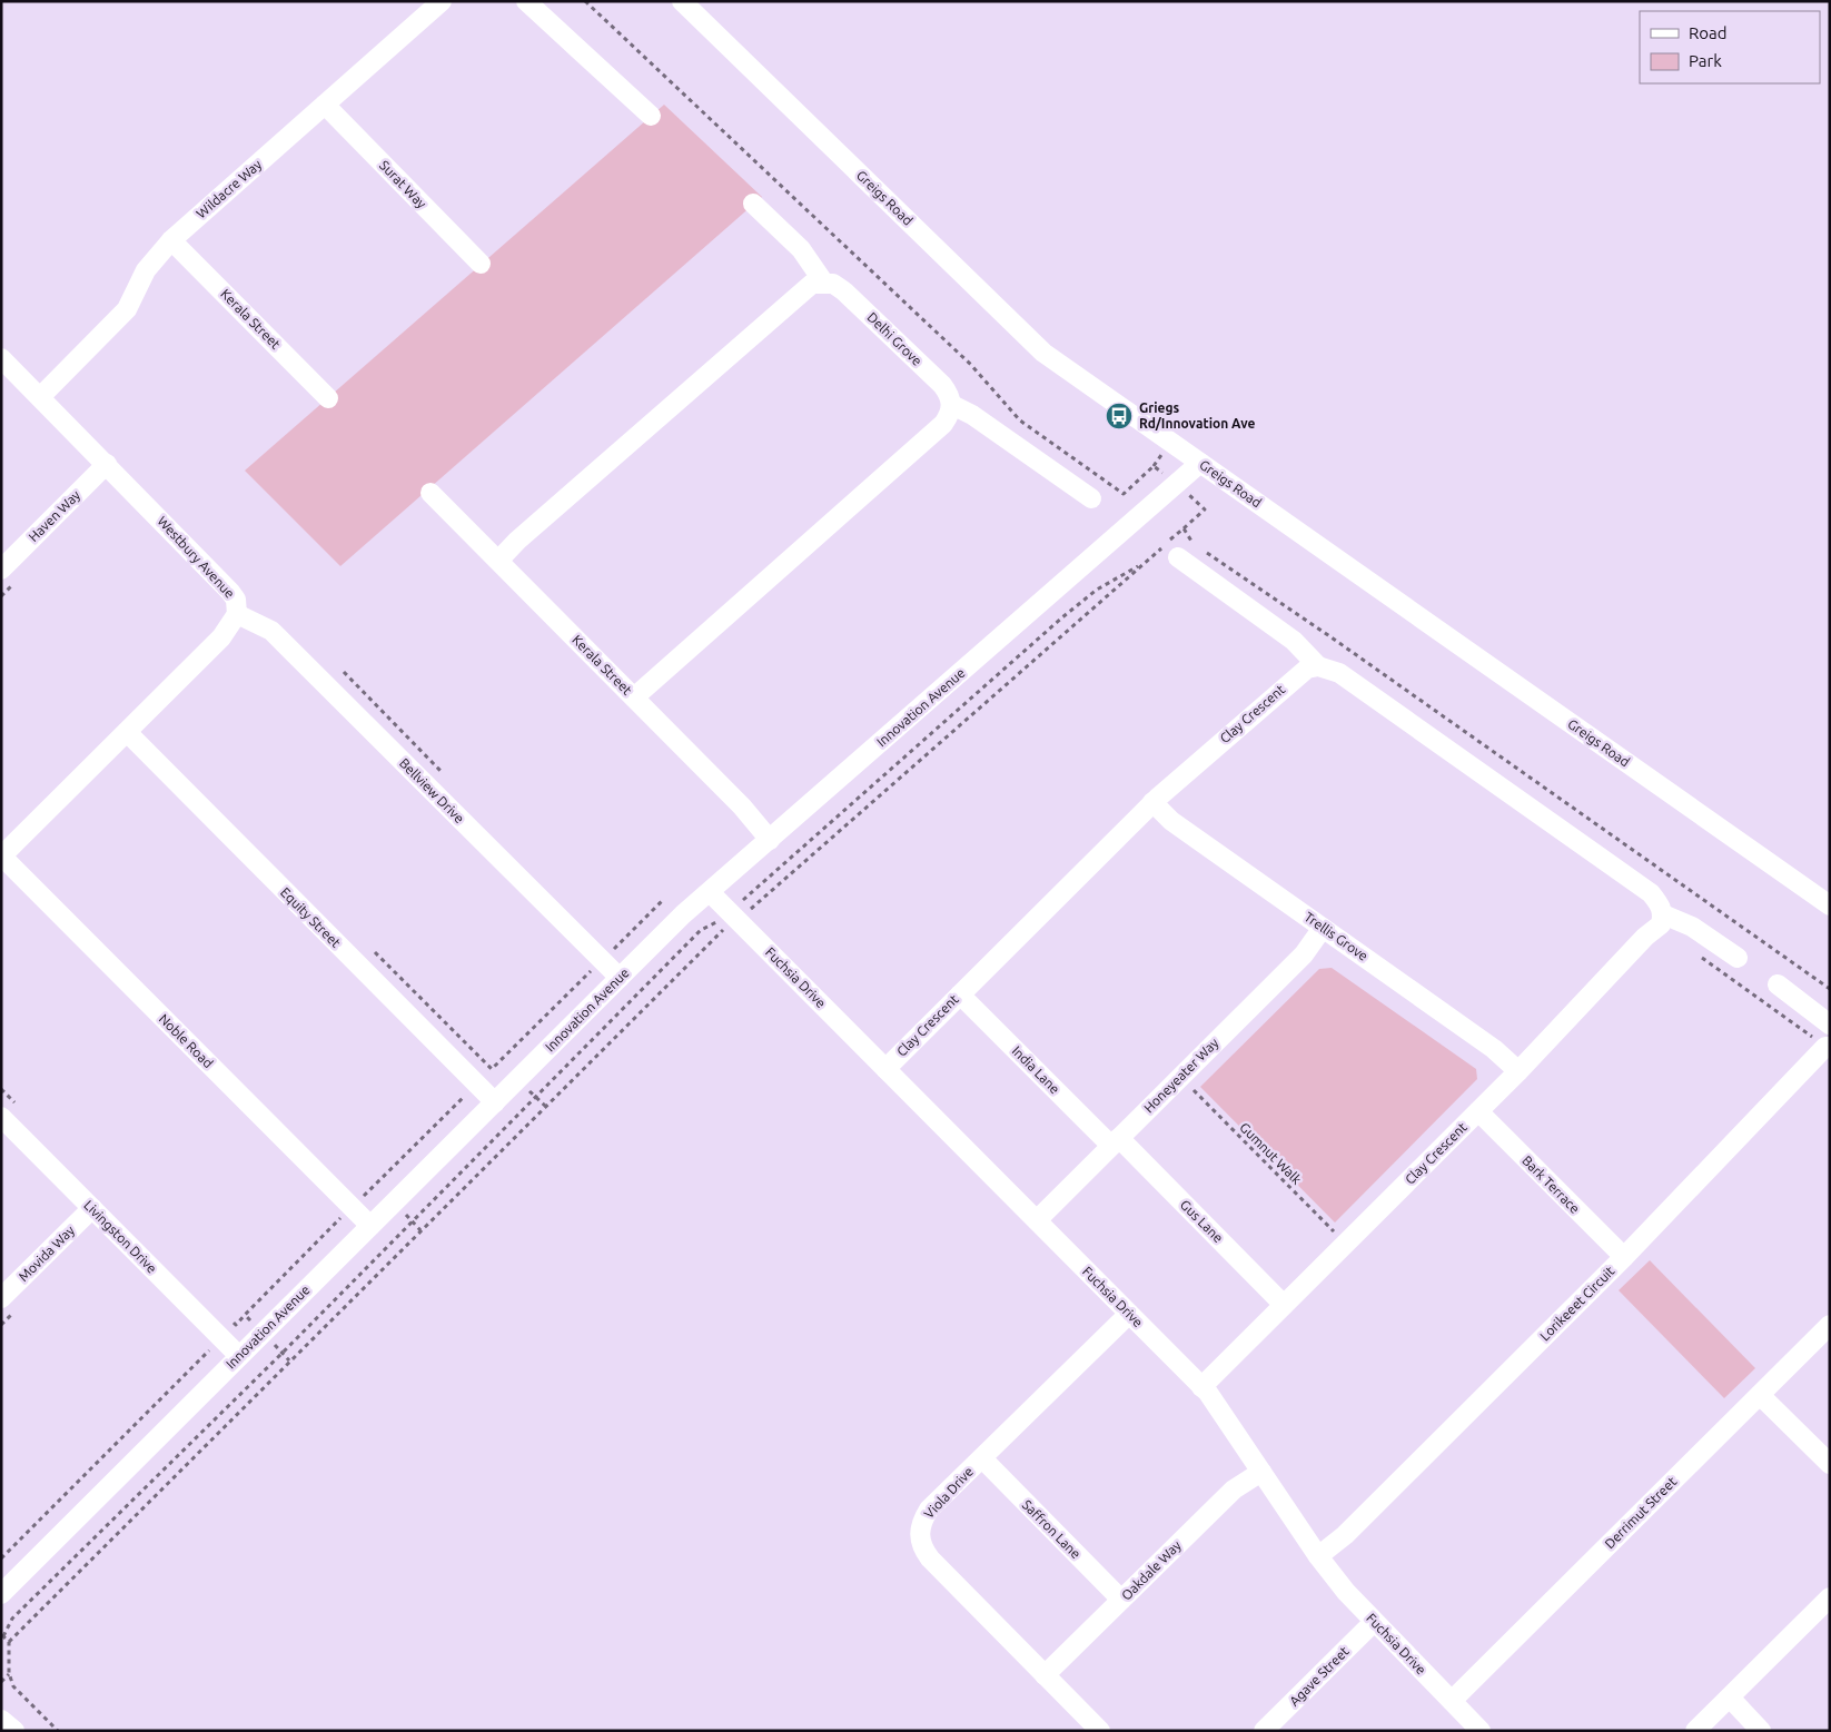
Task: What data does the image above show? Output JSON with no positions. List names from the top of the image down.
{
  "streets": {
    "street": [
      "Surat Way",
      "Wildacre Way",
      "Greigs Road",
      "Kerala Street",
      "Delhi Grove",
      "Haven Way",
      "Westbury Avenue",
      "Innovation Avenue",
      "Clay Crescent",
      "Bellview Drive",
      "Equity Street",
      "Trellis Grove",
      "Fuchsia Drive",
      "Noble Road",
      "India Lane",
      "Honeyeater Way",
      "Bark Terrace",
      "Gus Lane",
      "Livingston Drive",
      "Movida Way",
      "Lorikeeet Circuit",
      "Viola Drive",
      "Derrimut Street",
      "Saffron Lane",
      "Oakdale Way",
      "Agave Street"
    ],
    "path": ["Gumnut Walk"]
  },
  "crossings": [
    ["Surat Way", "Wildacre Way"],
    ["Wildacre Way", "Kerala Street"],
    ["Wildacre Way", "Westbury Avenue"],
    ["Greigs Road", "Innovation Avenue"],
    ["Kerala Street", "Innovation Avenue"],
    ["Haven Way", "Westbury Avenue"],
    ["Westbury Avenue", "Bellview Drive"],
    ["Westbury Avenue", "Equity Street"],
    ["Westbury Avenue", "Noble Road"],
    ["Innovation Avenue", "Bellview Drive"],
    ["Innovation Avenue", "Equity Street"],
    ["Innovation Avenue", "Fuchsia Drive"],
    ["Innovation Avenue", "Noble Road"],
    ["Innovation Avenue", "Livingston Drive"],
    ["Clay Crescent", "Trellis Grove"],
    ["Clay Crescent", "Fuchsia Drive"],
    ["Clay Crescent", "India Lane"],
    ["Clay Crescent", "Gumnut Walk"],
    ["Clay Crescent", "Bark Terrace"],
    ["Clay Crescent", "Gus Lane"],
    ["Trellis Grove", "Honeyeater Way"],
    ["Fuchsia Drive", "Honeyeater Way"],
    ["Fuchsia Drive", "Lorikeeet Circuit"],
    ["Fuchsia Drive", "Viola Drive"],
    ["Fuchsia Drive", "Derrimut Street"],
    ["Fuchsia Drive", "Oakdale Way"],
    ["Fuchsia Drive", "Agave Street"],
    ["India Lane", "Honeyeater Way"],
    ["India Lane", "Gus Lane"],
    ["Honeyeater Way", "Gumnut Walk"],
    ["Honeyeater Way", "Gus Lane"],
    ["Bark Terrace", "Lorikeeet Circuit"],
    ["Livingston Drive", "Movida Way"],
    ["Viola Drive", "Saffron Lane"],
    ["Viola Drive", "Oakdale Way"],
    ["Saffron Lane", "Oakdale Way"]
  ],
  "places": {
    "bus stop": ["Griegs Rd/Innovation Ave"]
  },
  "legend": ["Road", "Park"]
}
